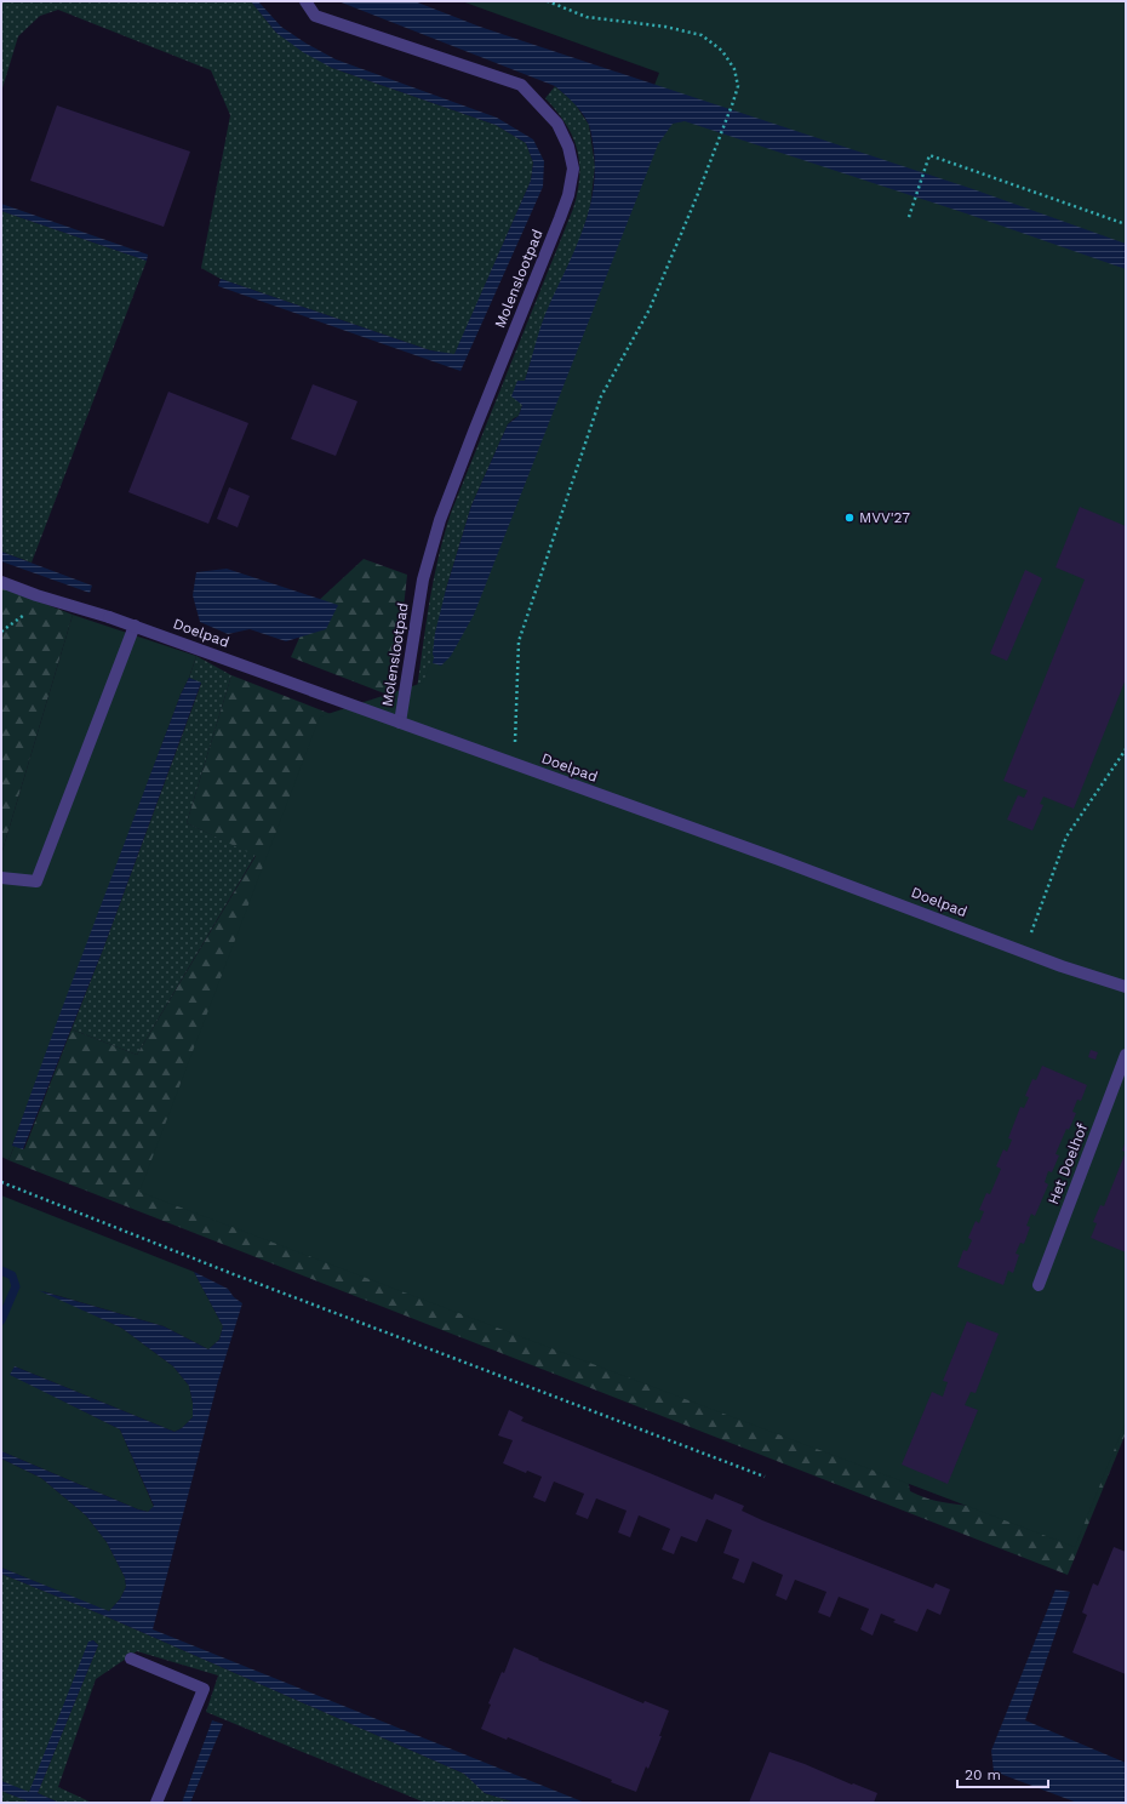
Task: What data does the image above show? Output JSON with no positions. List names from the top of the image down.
{
  "streets": {
    "street": ["Molenslootpad", "Doelpad", "Het Doelhof"]
  },
  "crossings": [
    ["Molenslootpad", "Doelpad"]
  ],
  "places": ["MVV'27"],
  "scale_bar": "20 m"
}
